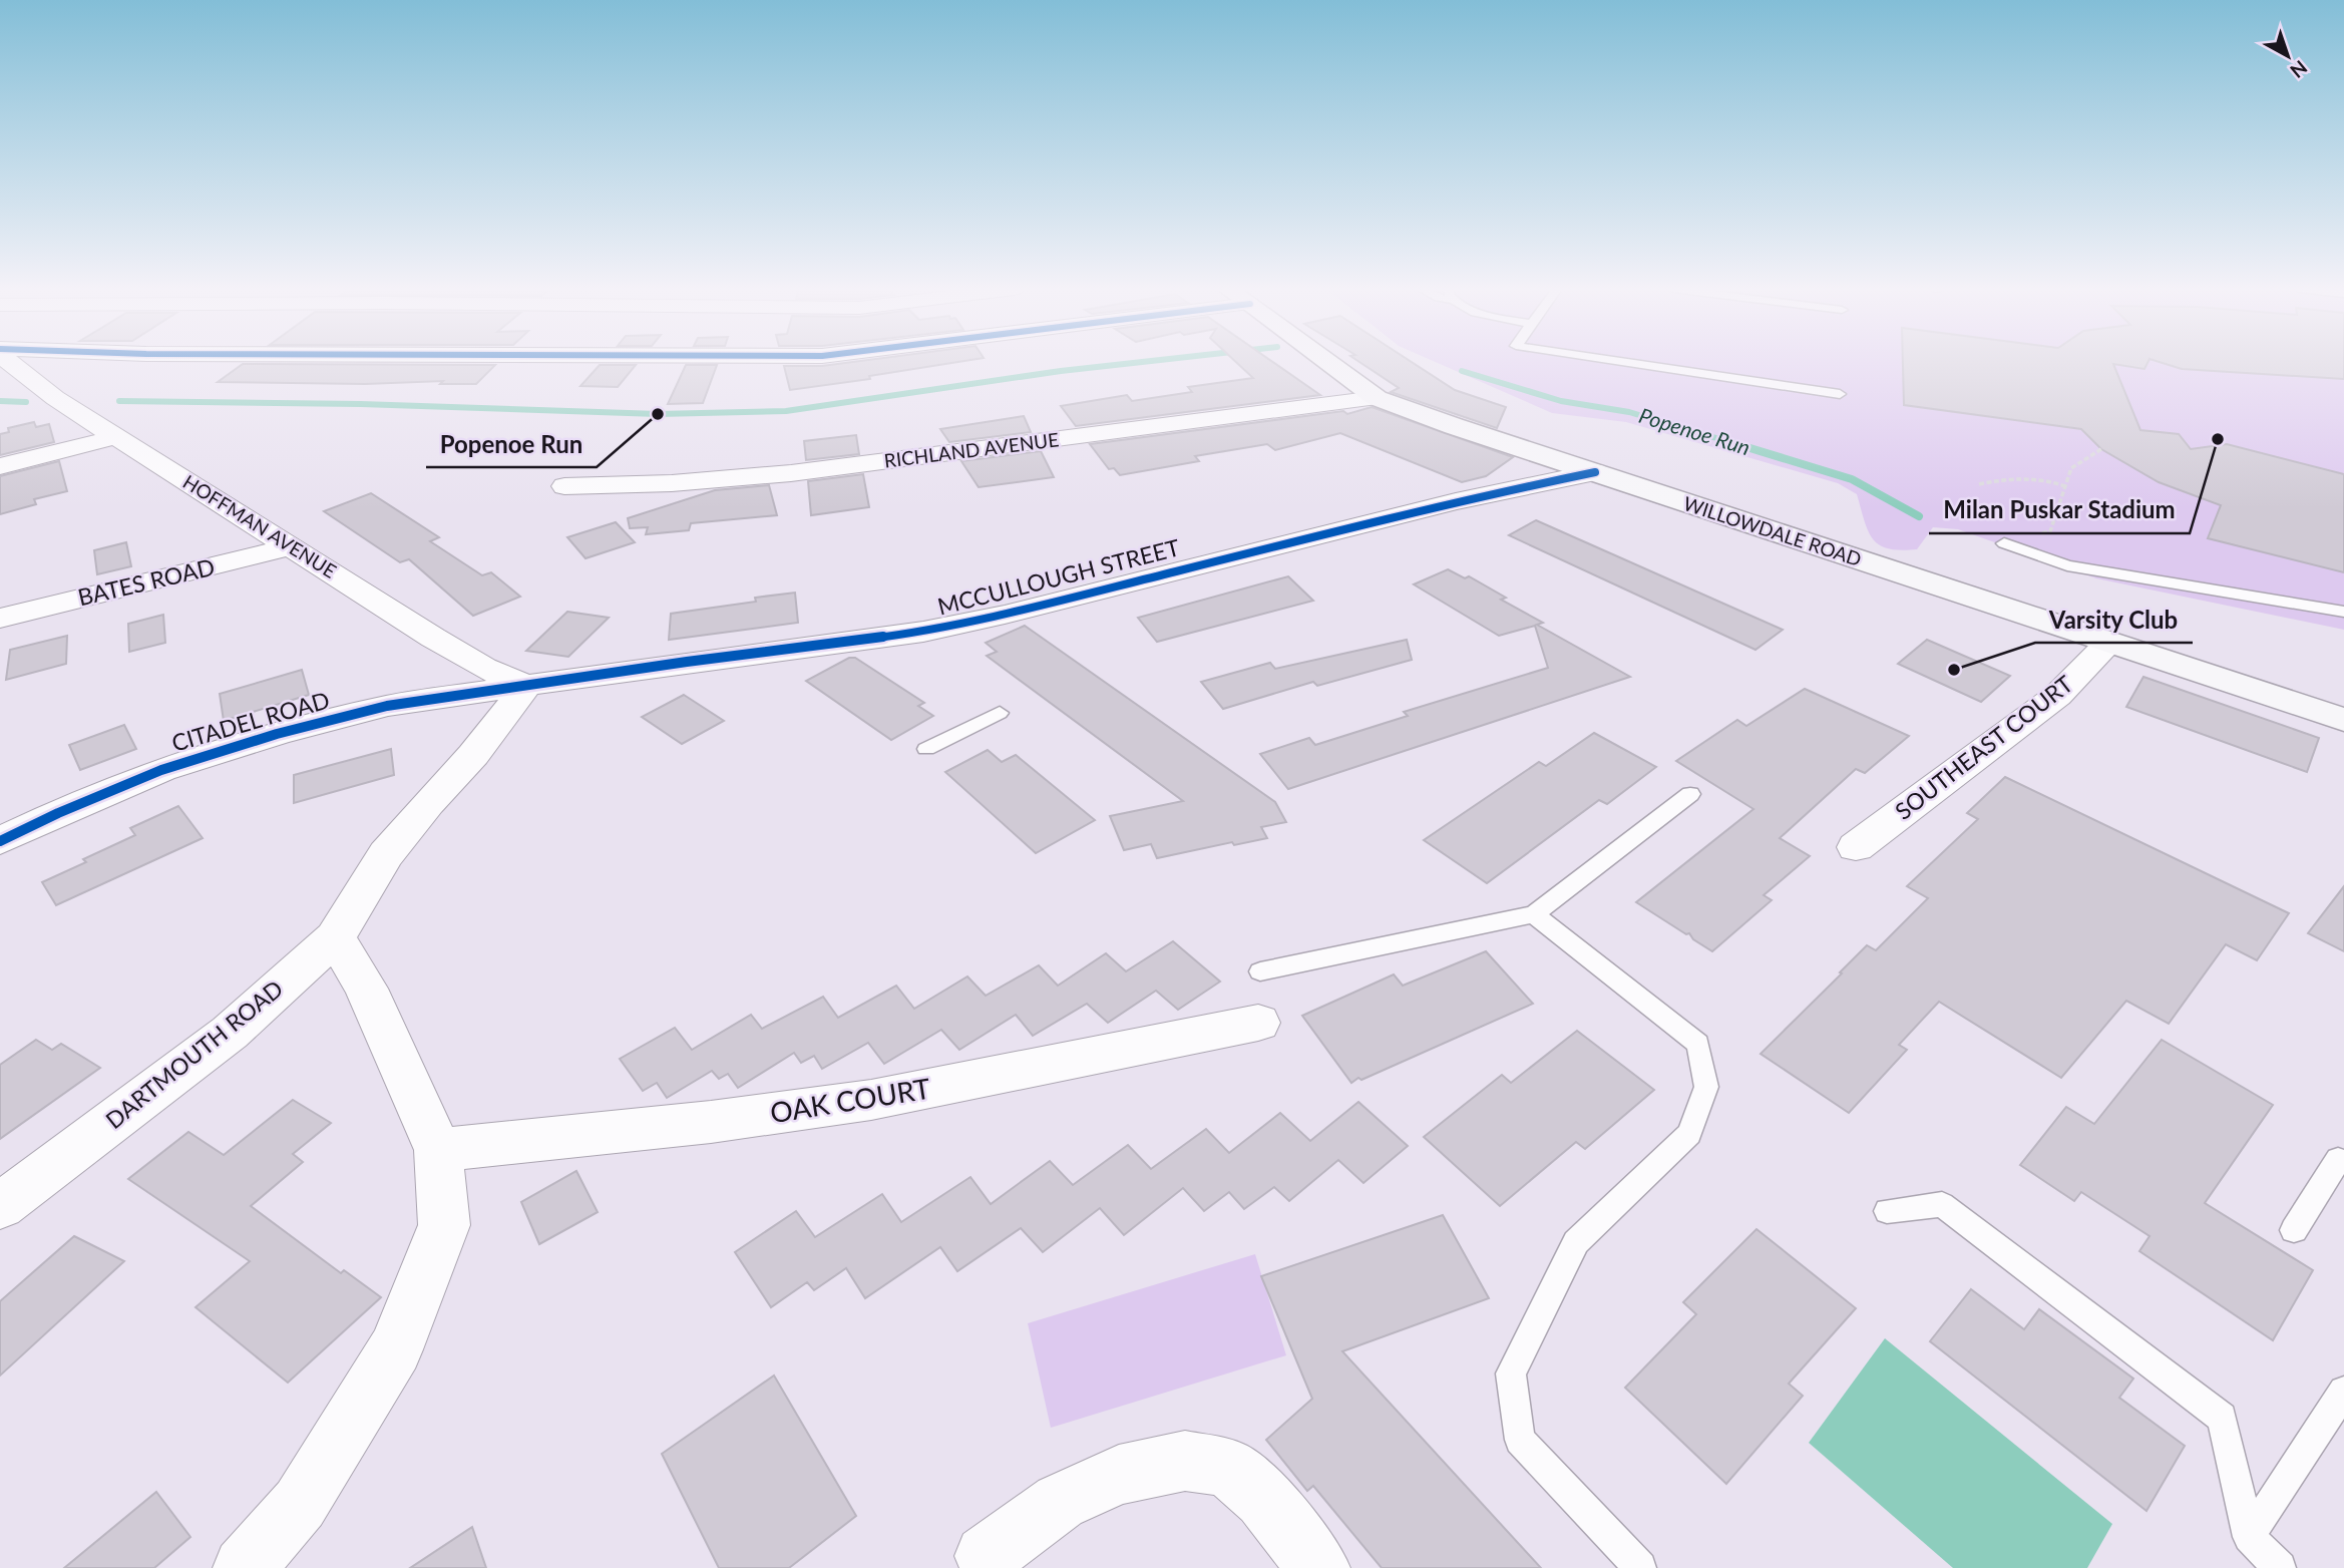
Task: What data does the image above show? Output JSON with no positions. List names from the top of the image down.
{
  "streets": {
    "street": [
      "RICHLAND AVENUE",
      "HOFFMAN AVENUE",
      "WILLOWDALE ROAD",
      "MCCULLOUGH STREET",
      "BATES ROAD",
      "CITADEL ROAD",
      "SOUTHEAST COURT",
      "DARTMOUTH ROAD",
      "OAK COURT"
    ]
  },
  "crossings": [
    ["RICHLAND AVENUE", "WILLOWDALE ROAD"],
    ["HOFFMAN AVENUE", "MCCULLOUGH STREET"],
    ["HOFFMAN AVENUE", "BATES ROAD"],
    ["HOFFMAN AVENUE", "CITADEL ROAD"],
    ["HOFFMAN AVENUE", "DARTMOUTH ROAD"],
    ["WILLOWDALE ROAD", "MCCULLOUGH STREET"],
    ["WILLOWDALE ROAD", "SOUTHEAST COURT"],
    ["MCCULLOUGH STREET", "CITADEL ROAD"],
    ["MCCULLOUGH STREET", "DARTMOUTH ROAD"],
    ["CITADEL ROAD", "DARTMOUTH ROAD"]
  ],
  "water": ["Popenoe Run"],
  "places": ["Popenoe Run", "Milan Puskar Stadium", "Varsity Club"],
  "north": "bottom right"
}
